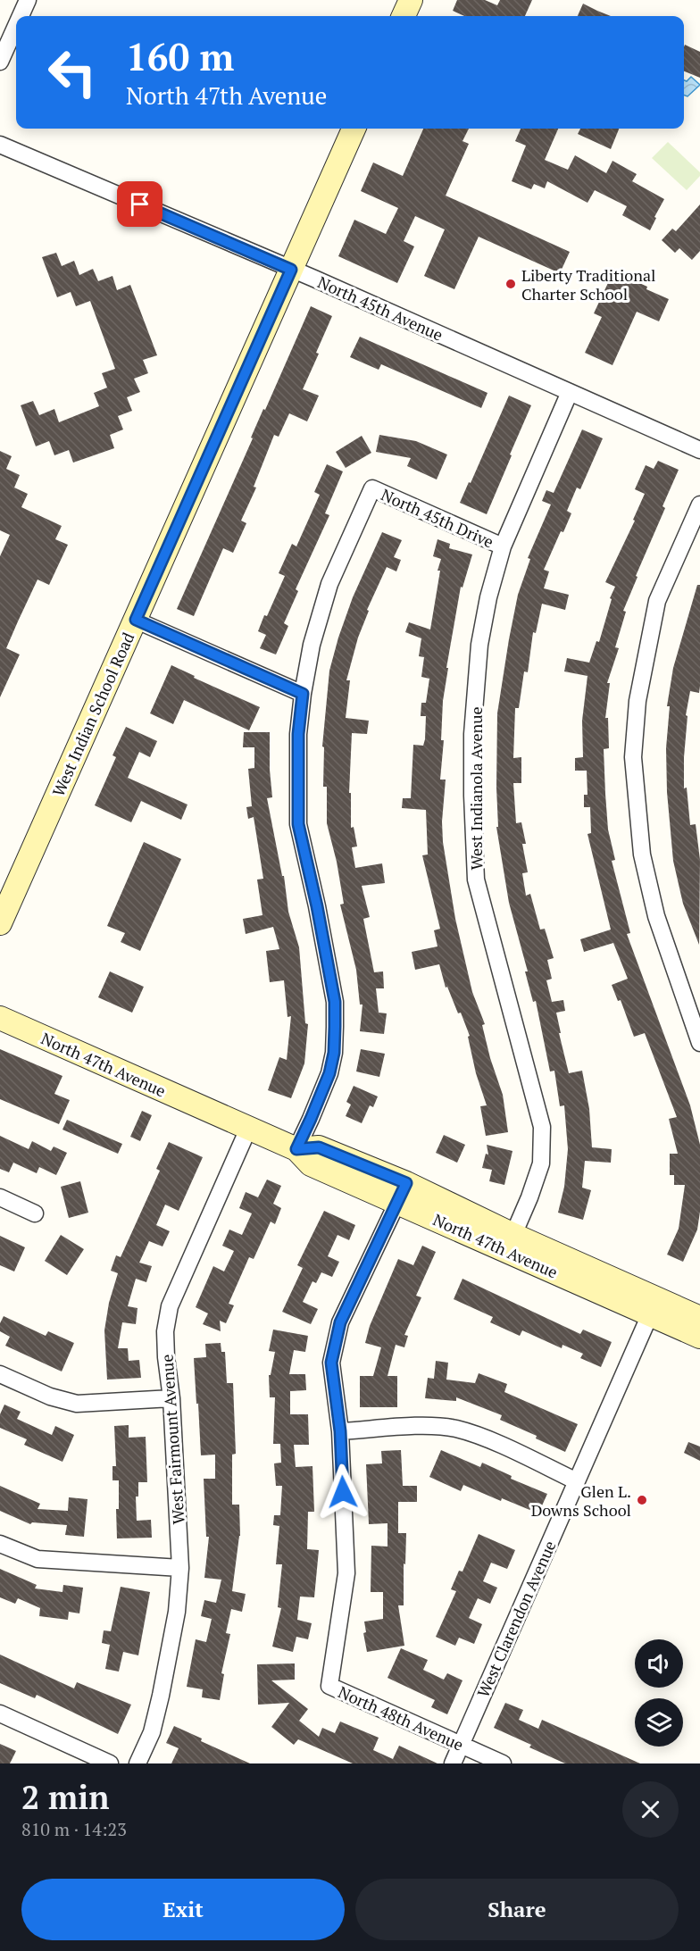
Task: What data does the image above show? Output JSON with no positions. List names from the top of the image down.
{
  "streets": {
    "main road": ["West Indian School Road", "North 47th Avenue"],
    "street": [
      "North 45th Avenue",
      "North 45th Drive",
      "West Indianola Avenue",
      "West Fairmount Avenue",
      "West Clarendon Avenue",
      "North 48th Avenue"
    ]
  },
  "crossings": [
    ["North 45th Avenue", "West Indian School Road"],
    ["North 45th Avenue", "West Indianola Avenue"],
    ["North 45th Drive", "West Indianola Avenue"],
    ["West Indianola Avenue", "North 47th Avenue"],
    ["North 47th Avenue", "West Fairmount Avenue"],
    ["North 47th Avenue", "West Clarendon Avenue"],
    ["West Clarendon Avenue", "North 48th Avenue"]
  ],
  "places": ["Liberty Traditional Charter School", "Glen L. Downs School"],
  "page": {
    "turn": ["160 m", "North 47th Avenue"],
    "heading": ["2 min", "810 m · 14:23"],
    "buttons": ["Exit", "Share"]
  }
}
